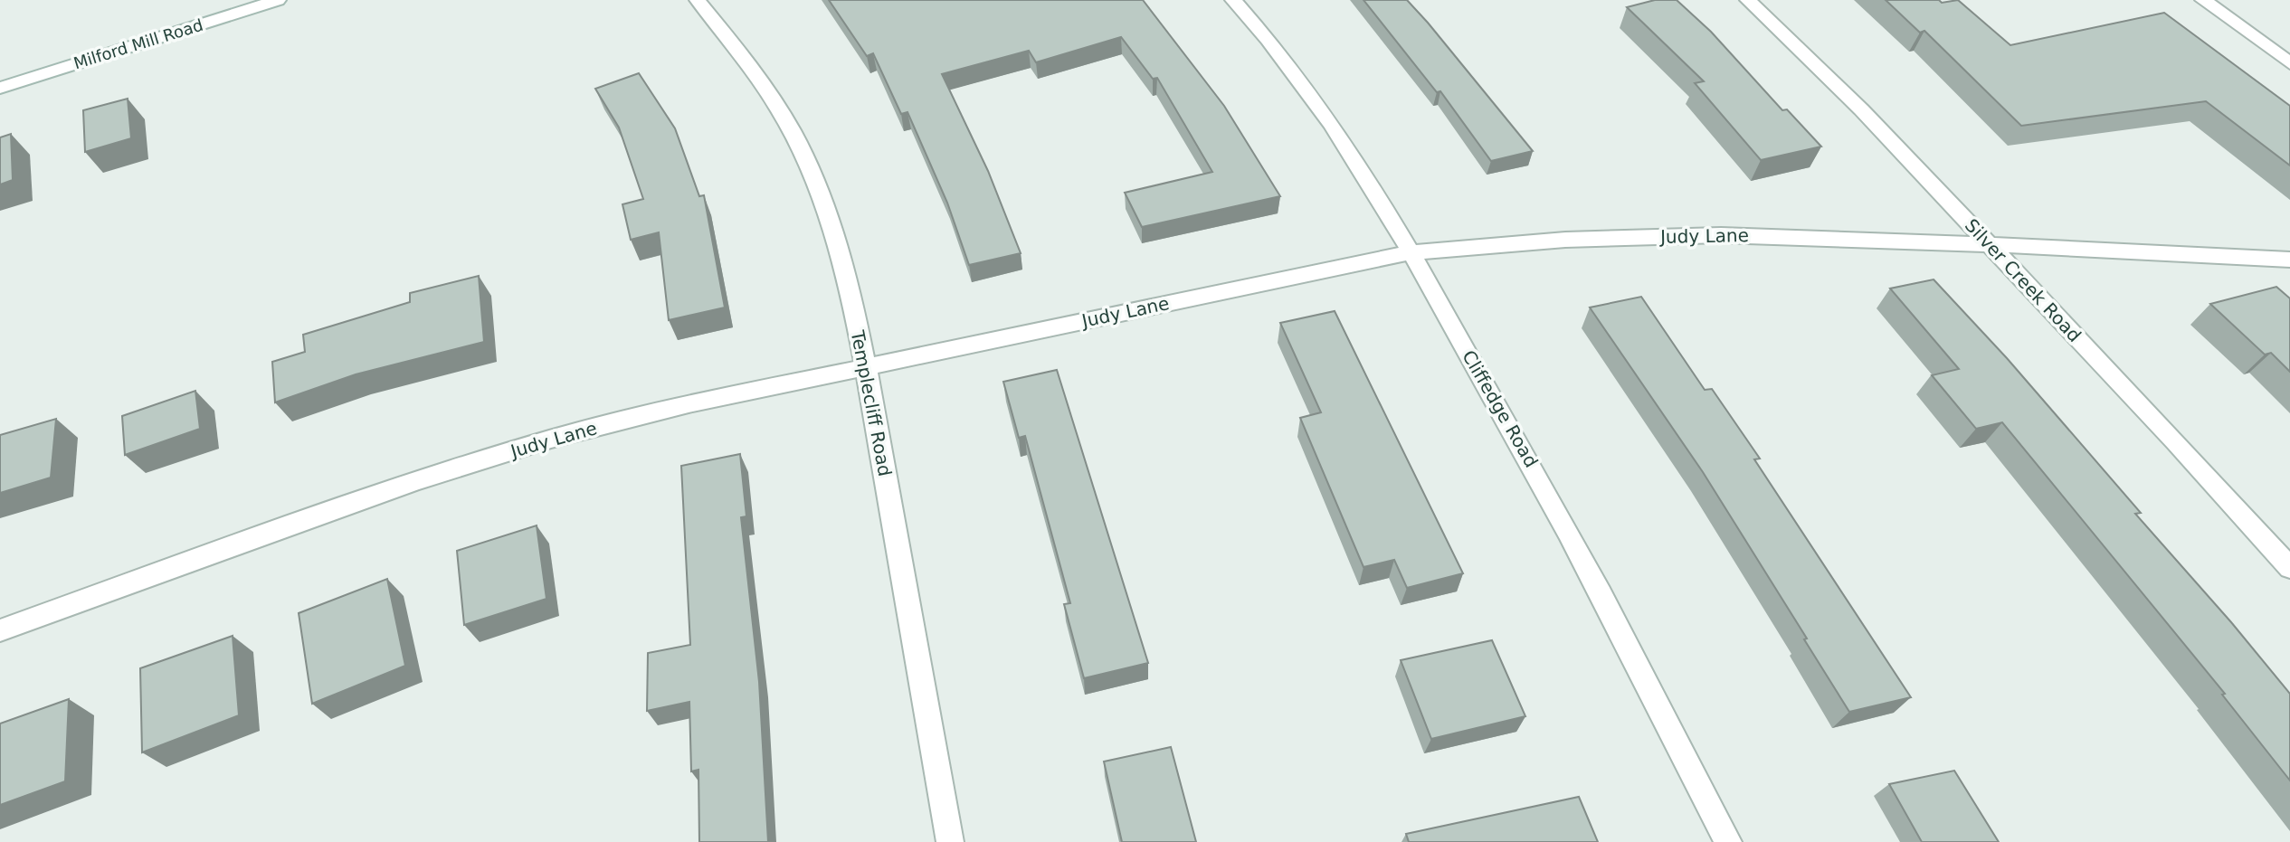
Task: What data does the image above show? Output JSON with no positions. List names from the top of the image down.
{
  "streets": {
    "street": [
      "Milford Mill Road",
      "Judy Lane",
      "Silver Creek Road",
      "Templecliff Road",
      "Cliffedge Road"
    ]
  },
  "crossings": [
    ["Judy Lane", "Silver Creek Road"],
    ["Judy Lane", "Templecliff Road"],
    ["Judy Lane", "Cliffedge Road"]
  ]
}
